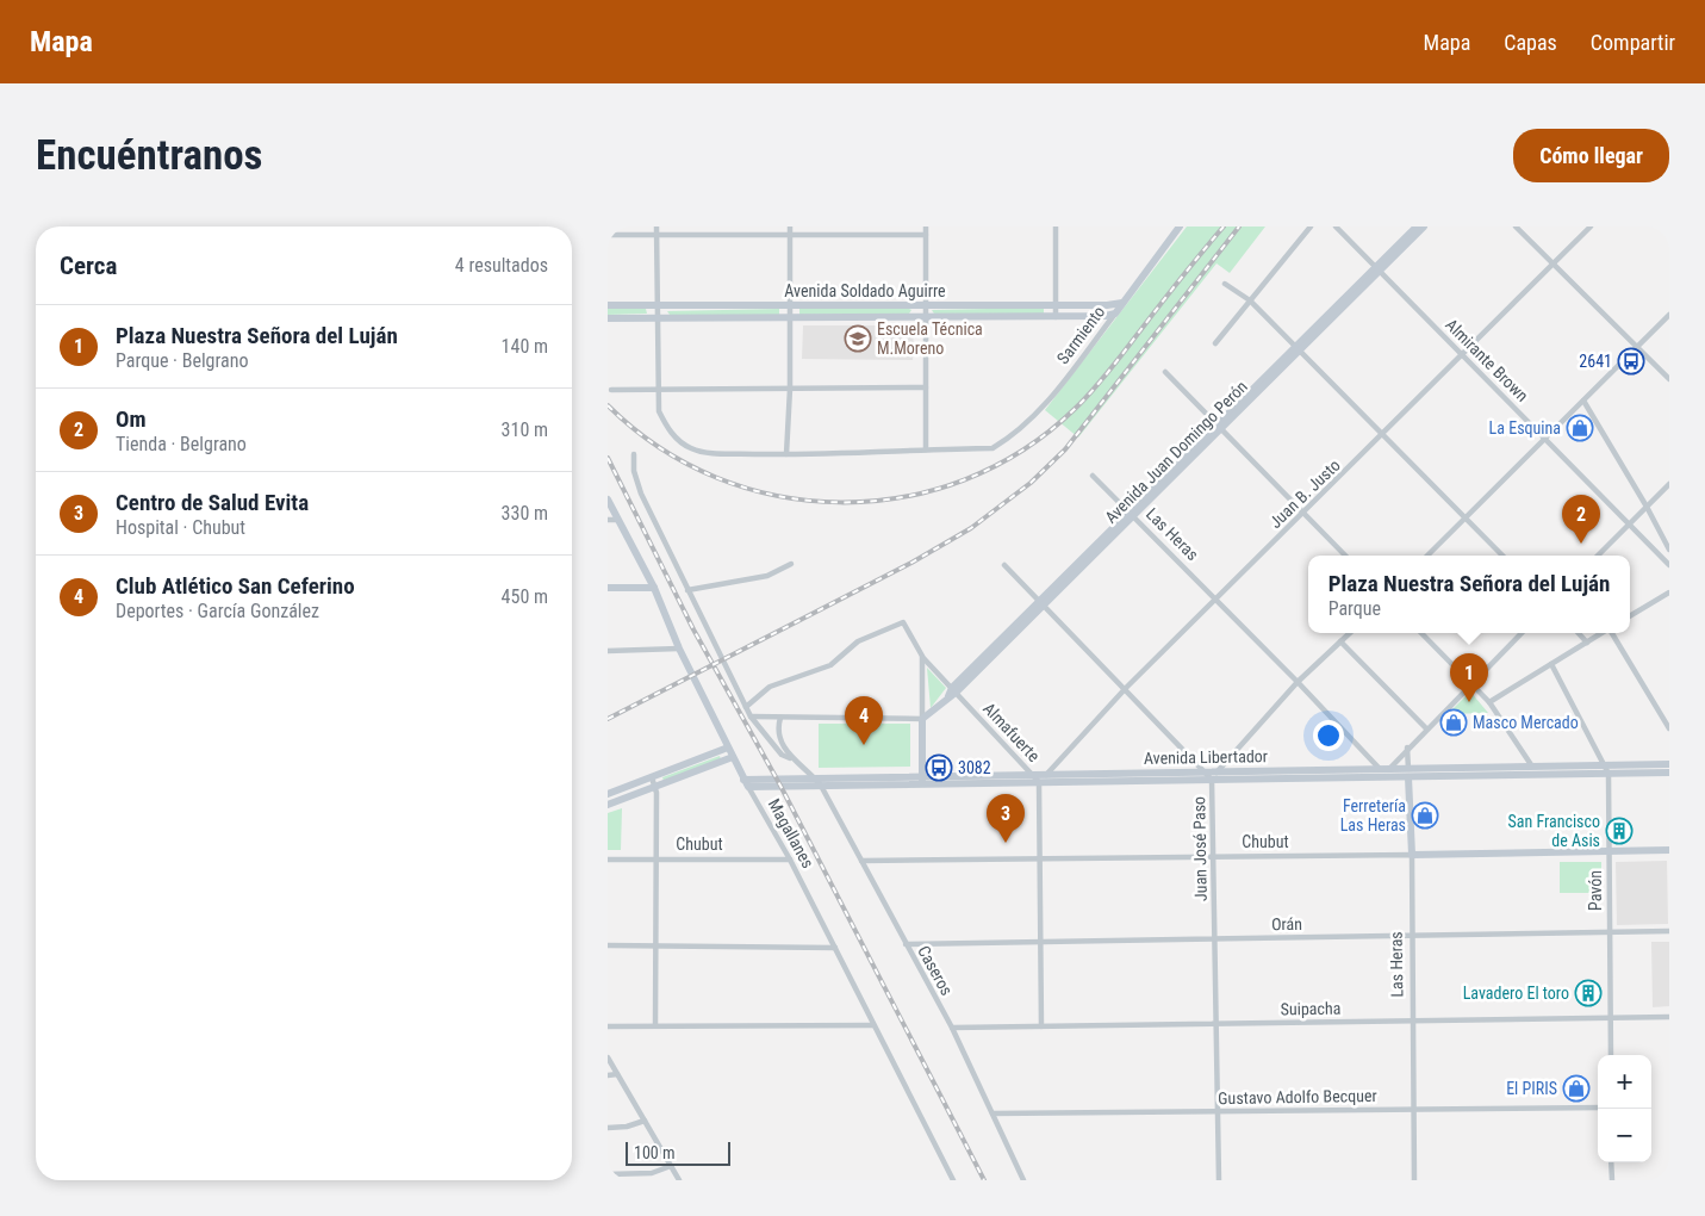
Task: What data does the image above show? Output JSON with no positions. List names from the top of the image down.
{
  "streets": {
    "main road": [
      "Avenida Soldado Aguirre",
      "Sarmiento",
      "Avenida Juan Domingo Perón",
      "Las Heras",
      "Avenida Libertador",
      "Magallanes",
      "Chubut"
    ],
    "street": [
      "Almirante Brown",
      "Juan B. Justo",
      "Almafuerte",
      "Juan José Paso",
      "Pavón",
      "Orán",
      "Caseros",
      "Suipacha",
      "Gustavo Adolfo Becquer"
    ]
  },
  "crossings": [
    ["Avenida Soldado Aguirre", "Sarmiento"],
    ["Almirante Brown", "Avenida Juan Domingo Perón"],
    ["Almirante Brown", "Juan B. Justo"],
    ["Avenida Juan Domingo Perón", "Las Heras"],
    ["Avenida Juan Domingo Perón", "Almafuerte"],
    ["Avenida Juan Domingo Perón", "Juan José Paso"],
    ["Juan B. Justo", "Las Heras"],
    ["Juan B. Justo", "Almafuerte"],
    ["Juan B. Justo", "Avenida Libertador"],
    ["Juan B. Justo", "Juan José Paso"],
    ["Las Heras", "Avenida Libertador"],
    ["Las Heras", "Chubut"],
    ["Las Heras", "Orán"],
    ["Las Heras", "Suipacha"],
    ["Las Heras", "Gustavo Adolfo Becquer"],
    ["Almafuerte", "Avenida Libertador"],
    ["Almafuerte", "Chubut"],
    ["Almafuerte", "Orán"],
    ["Almafuerte", "Caseros"],
    ["Almafuerte", "Suipacha"],
    ["Avenida Libertador", "Magallanes"],
    ["Avenida Libertador", "Juan José Paso"],
    ["Avenida Libertador", "Pavón"],
    ["Avenida Libertador", "Caseros"],
    ["Magallanes", "Chubut"],
    ["Chubut", "Juan José Paso"],
    ["Chubut", "Pavón"],
    ["Chubut", "Caseros"],
    ["Juan José Paso", "Orán"],
    ["Juan José Paso", "Suipacha"],
    ["Juan José Paso", "Gustavo Adolfo Becquer"],
    ["Pavón", "Orán"],
    ["Pavón", "Suipacha"],
    ["Orán", "Caseros"],
    ["Caseros", "Suipacha"],
    ["Caseros", "Gustavo Adolfo Becquer"]
  ],
  "places": {
    "school or university": ["Escuela Técnica M.Moreno"],
    "bus stop": ["2641", "3082"],
    "shop": [
      "La Esquina",
      "Masco Mercado",
      "Ferretería Las Heras",
      "El PIRIS"
    ],
    "building": ["San Francisco de Asis", "Lavadero El toro"]
  },
  "scale_bar": "100 m",
  "page": {
    "header": "Mapa",
    "nav": ["Mapa", "Capas", "Compartir"],
    "buttons": "Cómo llegar",
    "title": "Encuéntranos",
    "heading": ["Cerca", "4 resultados"],
    "list": [
      {
        "mark": "1",
        "name": "Plaza Nuestra Señora del Luján",
        "note": "Parque · Belgrano",
        "value": "140 m"
      },
      {
        "mark": "2",
        "name": "Om",
        "note": "Tienda · Belgrano",
        "value": "310 m"
      },
      {
        "mark": "3",
        "name": "Centro de Salud Evita",
        "note": "Hospital · Chubut",
        "value": "330 m"
      },
      {
        "mark": "4",
        "name": "Club Atlético San Ceferino",
        "note": "Deportes · García González",
        "value": "450 m"
      }
    ],
    "pins": [
      "2",
      "1",
      "4",
      "3"
    ],
    "popup": ["Plaza Nuestra Señora del Luján", "Parque"],
    "map_buttons": ["+", "−"],
    "scale": "100 m"
  }
}
